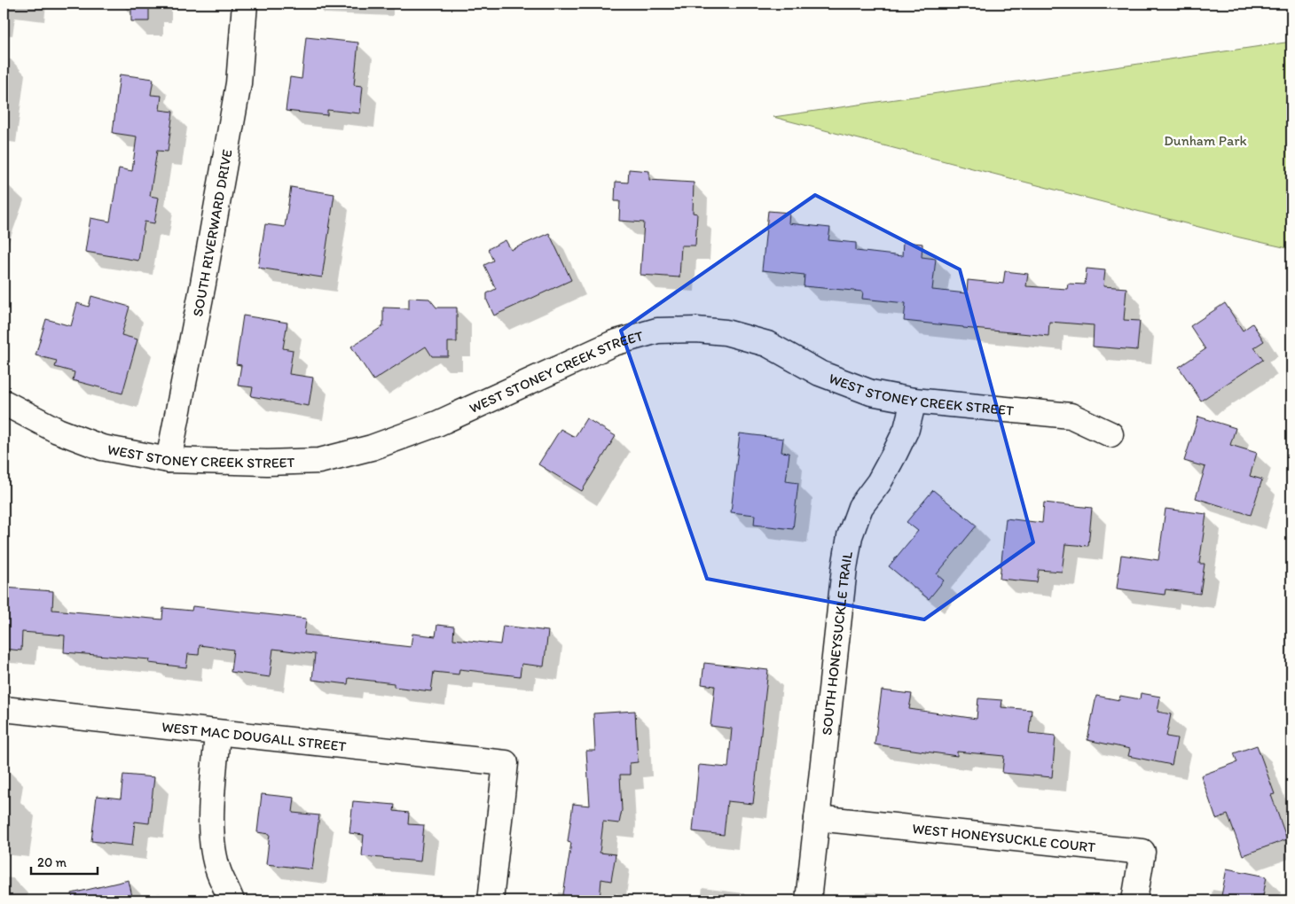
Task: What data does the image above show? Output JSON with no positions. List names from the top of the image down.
{
  "streets": {
    "street": [
      "SOUTH RIVERWARD DRIVE",
      "WEST STONEY CREEK STREET",
      "SOUTH HONEYSUCKLE TRAIL",
      "WEST MAC DOUGALL STREET",
      "WEST HONEYSUCKLE COURT"
    ]
  },
  "crossings": [
    ["SOUTH RIVERWARD DRIVE", "WEST STONEY CREEK STREET"],
    ["WEST STONEY CREEK STREET", "SOUTH HONEYSUCKLE TRAIL"],
    ["SOUTH HONEYSUCKLE TRAIL", "WEST HONEYSUCKLE COURT"]
  ],
  "parks": ["Dunham Park"],
  "scale_bar": "20 m"
}
